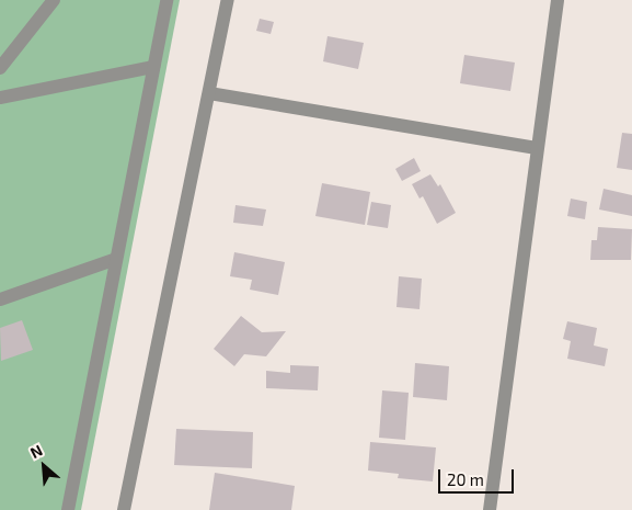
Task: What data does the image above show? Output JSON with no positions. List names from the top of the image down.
{
  "scale_bar": "20 m",
  "north": "top left"
}
